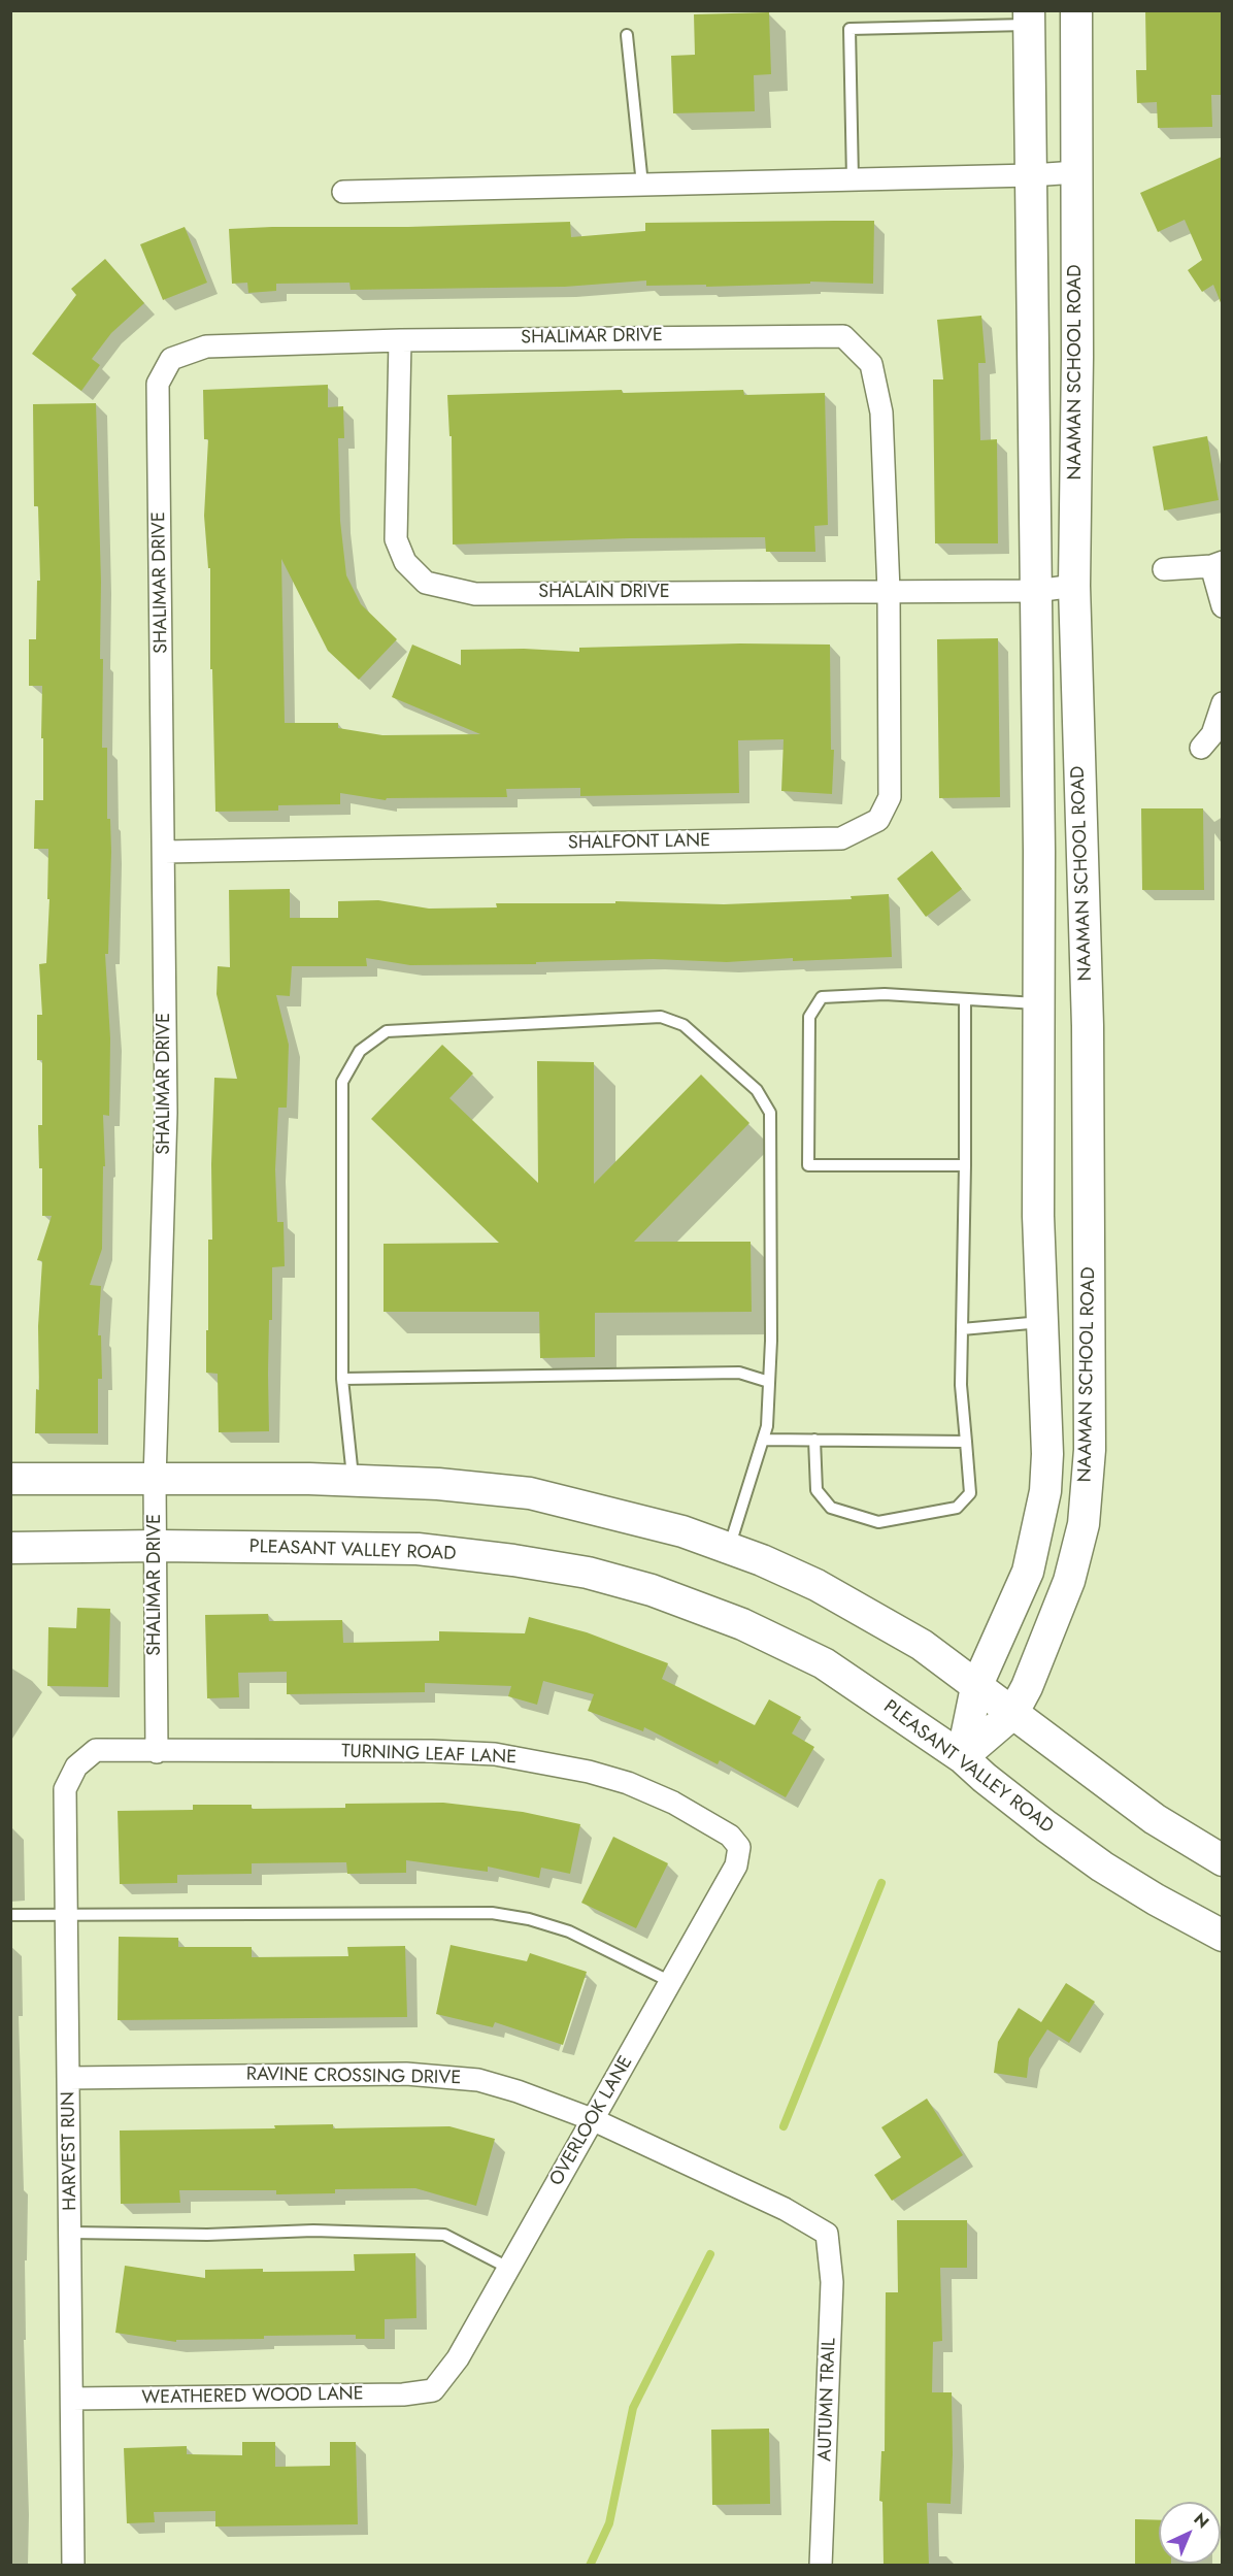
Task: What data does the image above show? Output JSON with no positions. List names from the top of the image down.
{
  "streets": {
    "main road": ["NAAMAN SCHOOL ROAD", "PLEASANT VALLEY ROAD"],
    "street": [
      "SHALIMAR DRIVE",
      "SHALAIN DRIVE",
      "SHALFONT LANE",
      "TURNING LEAF LANE",
      "RAVINE CROSSING DRIVE",
      "OVERLOOK LANE",
      "HARVEST RUN",
      "WEATHERED WOOD LANE",
      "AUTUMN TRAIL"
    ]
  },
  "crossings": [
    ["SHALIMAR DRIVE", "SHALAIN DRIVE"],
    ["SHALIMAR DRIVE", "SHALFONT LANE"],
    ["SHALIMAR DRIVE", "PLEASANT VALLEY ROAD"],
    ["SHALIMAR DRIVE", "TURNING LEAF LANE"],
    ["NAAMAN SCHOOL ROAD", "SHALAIN DRIVE"],
    ["NAAMAN SCHOOL ROAD", "PLEASANT VALLEY ROAD"],
    ["SHALAIN DRIVE", "SHALFONT LANE"],
    ["TURNING LEAF LANE", "OVERLOOK LANE"],
    ["TURNING LEAF LANE", "HARVEST RUN"],
    ["RAVINE CROSSING DRIVE", "OVERLOOK LANE"],
    ["RAVINE CROSSING DRIVE", "HARVEST RUN"],
    ["RAVINE CROSSING DRIVE", "AUTUMN TRAIL"],
    ["OVERLOOK LANE", "WEATHERED WOOD LANE"],
    ["HARVEST RUN", "WEATHERED WOOD LANE"]
  ],
  "north": "top right"
}
